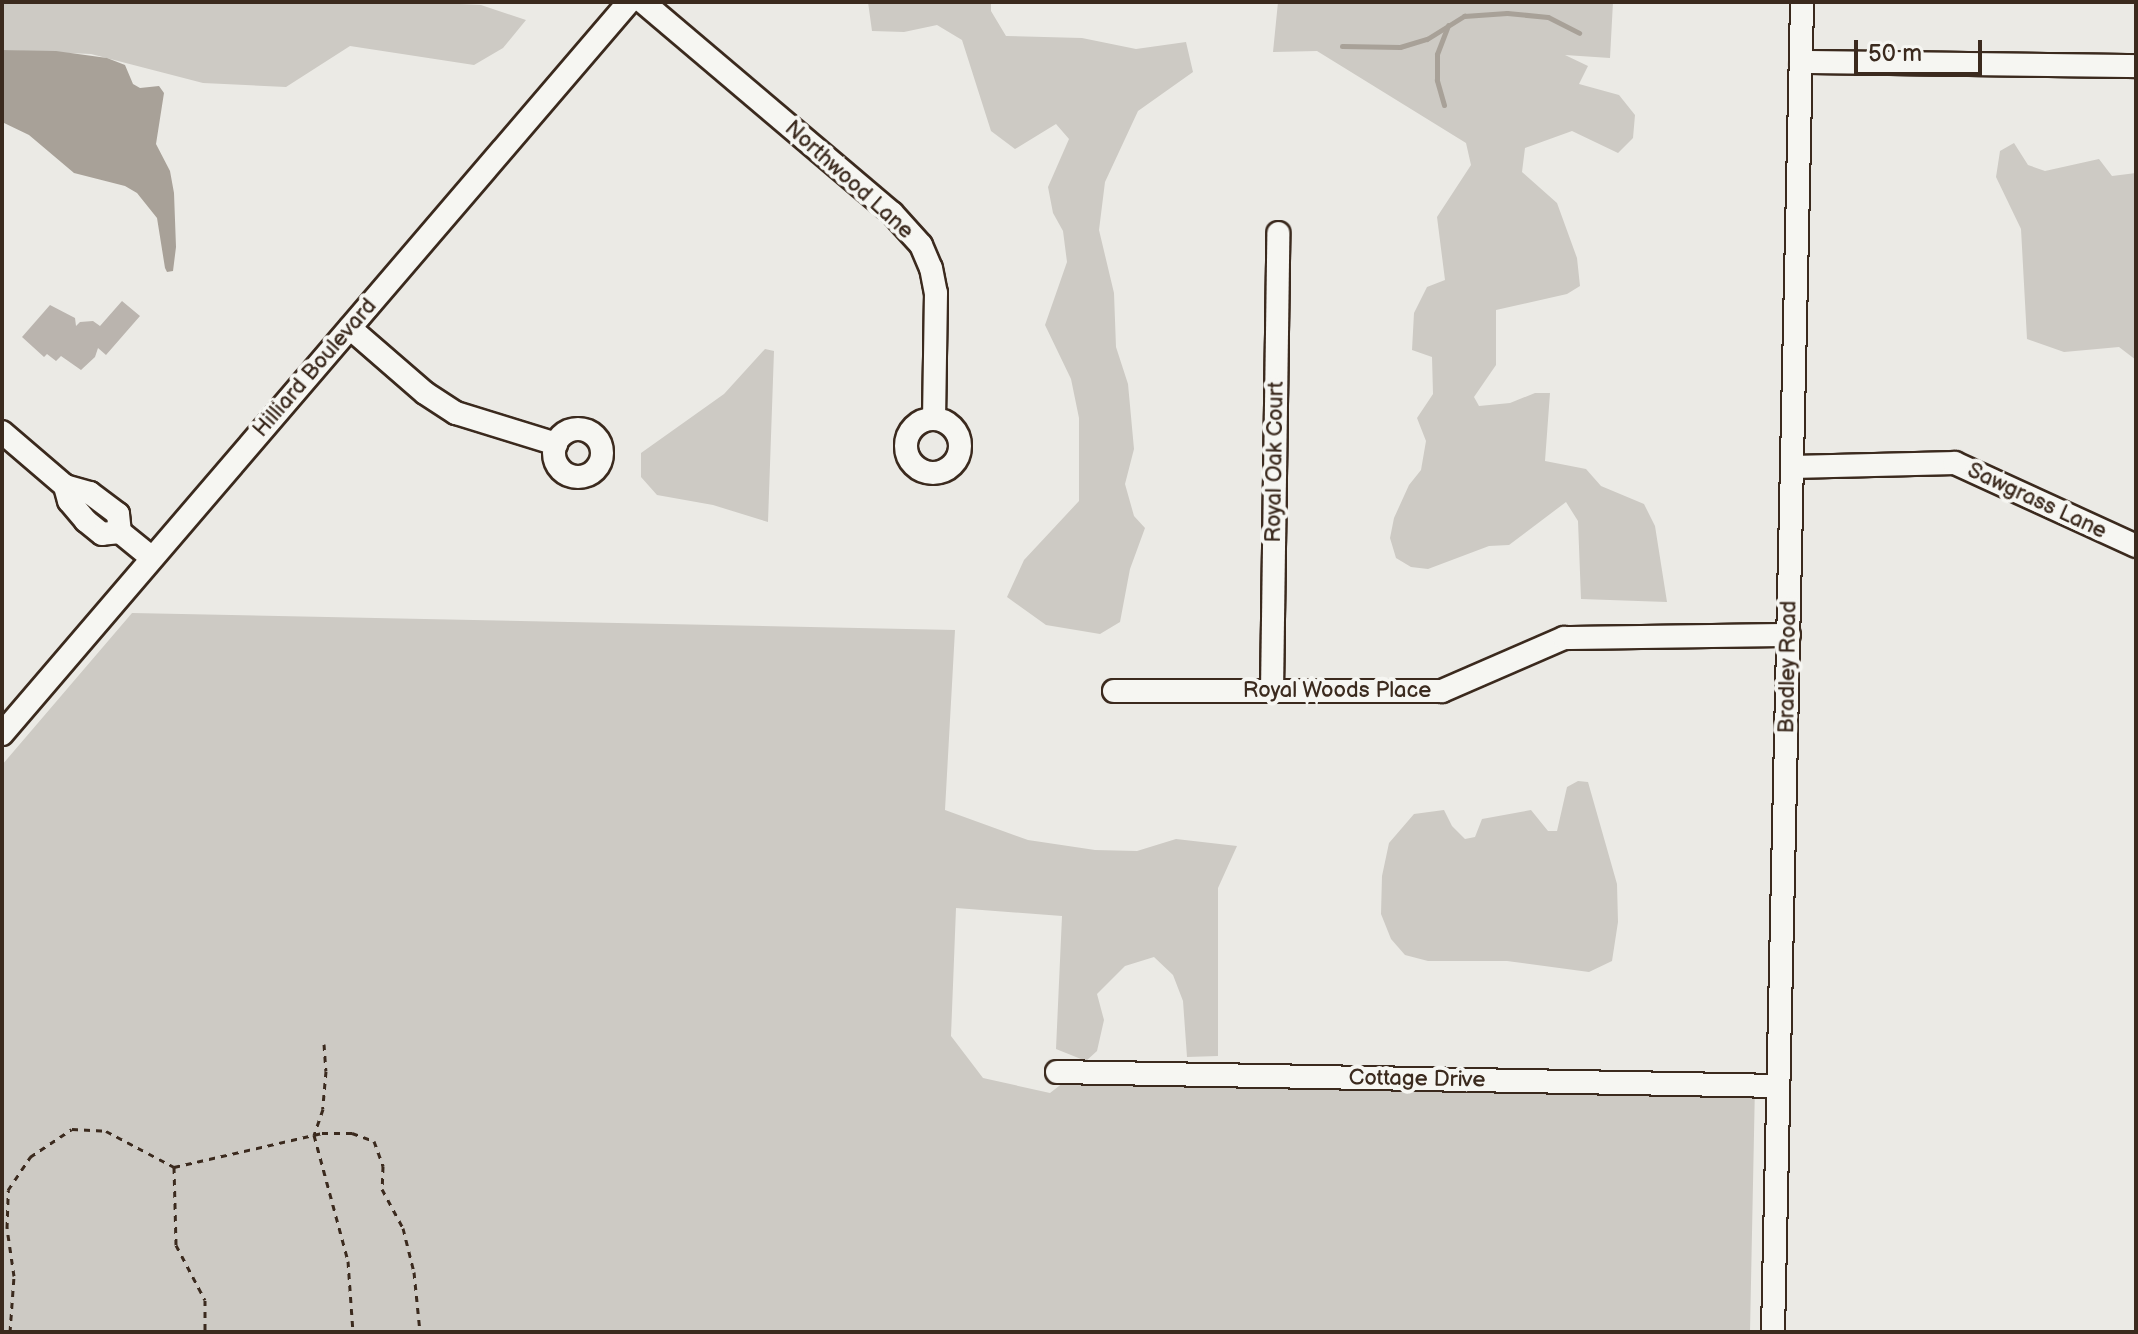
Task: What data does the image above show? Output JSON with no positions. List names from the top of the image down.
{
  "streets": {
    "street": [
      "Northwood Lane",
      "Hilliard Boulevard",
      "Royal Oak Court",
      "Sawgrass Lane",
      "Bradley Road",
      "Royal Woods Place",
      "Cottage Drive"
    ]
  },
  "crossings": [
    ["Royal Oak Court", "Royal Woods Place"],
    ["Sawgrass Lane", "Bradley Road"],
    ["Bradley Road", "Royal Woods Place"],
    ["Bradley Road", "Cottage Drive"]
  ],
  "scale_bar": "50 m"
}
